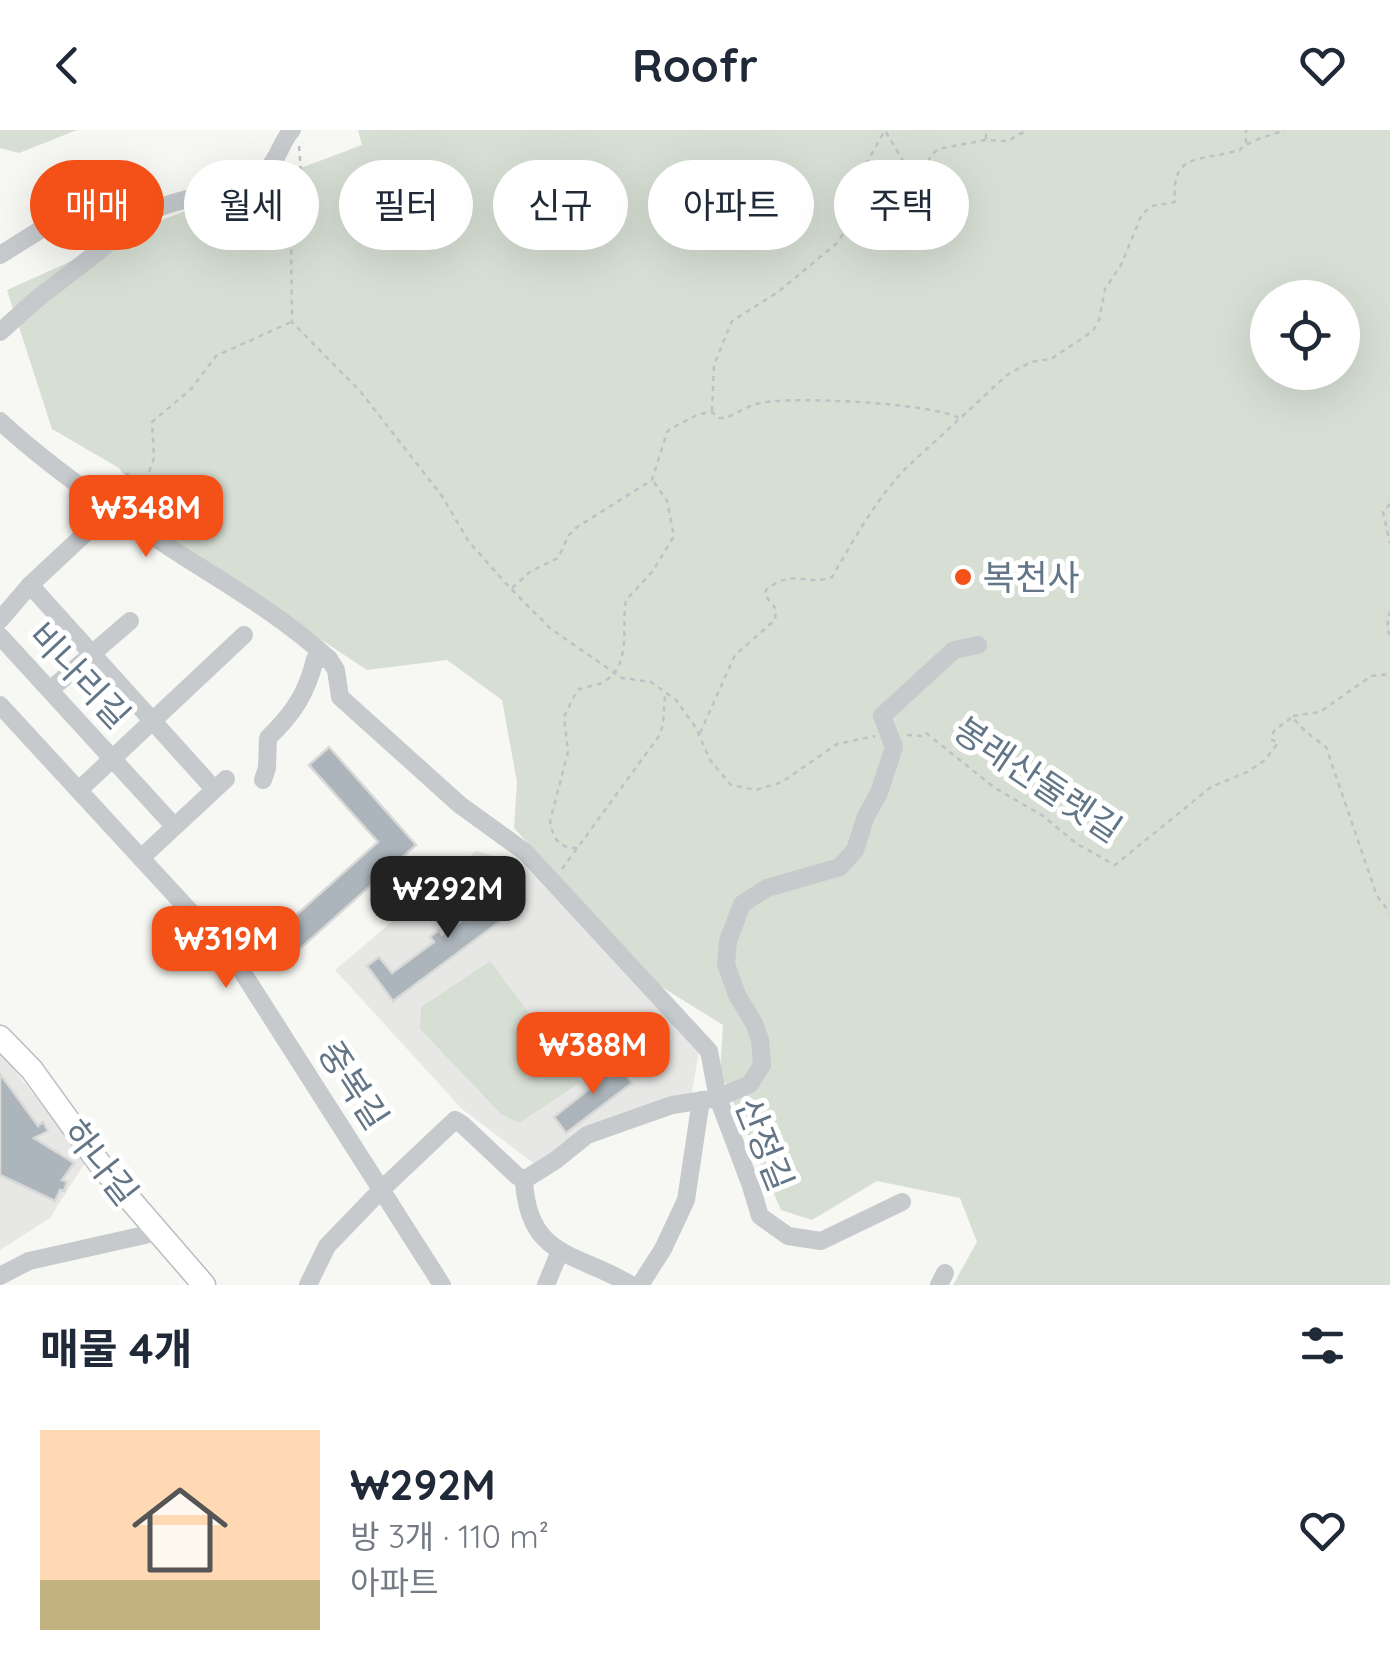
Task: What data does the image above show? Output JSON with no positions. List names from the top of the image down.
{
  "streets": {
    "main road": ["하나길"],
    "street": ["비나리길", "중복길", "산정길"],
    "path": ["봉래산둘렛길"]
  },
  "crossings": [
    ["비나리길", "중복길"]
  ],
  "places": ["복천사"],
  "page": {
    "header": "Roofr",
    "chip": [
      "매매",
      "월세",
      "필터",
      "신규",
      "아파트",
      "주택"
    ],
    "price": [
      "₩348M",
      "₩292M",
      "₩319M",
      "₩388M"
    ],
    "heading": "매물 4개",
    "list": [
      {
        "name": "₩292M",
        "note": "방 3개 · 110 m² · 아파트"
      }
    ]
  }
}
